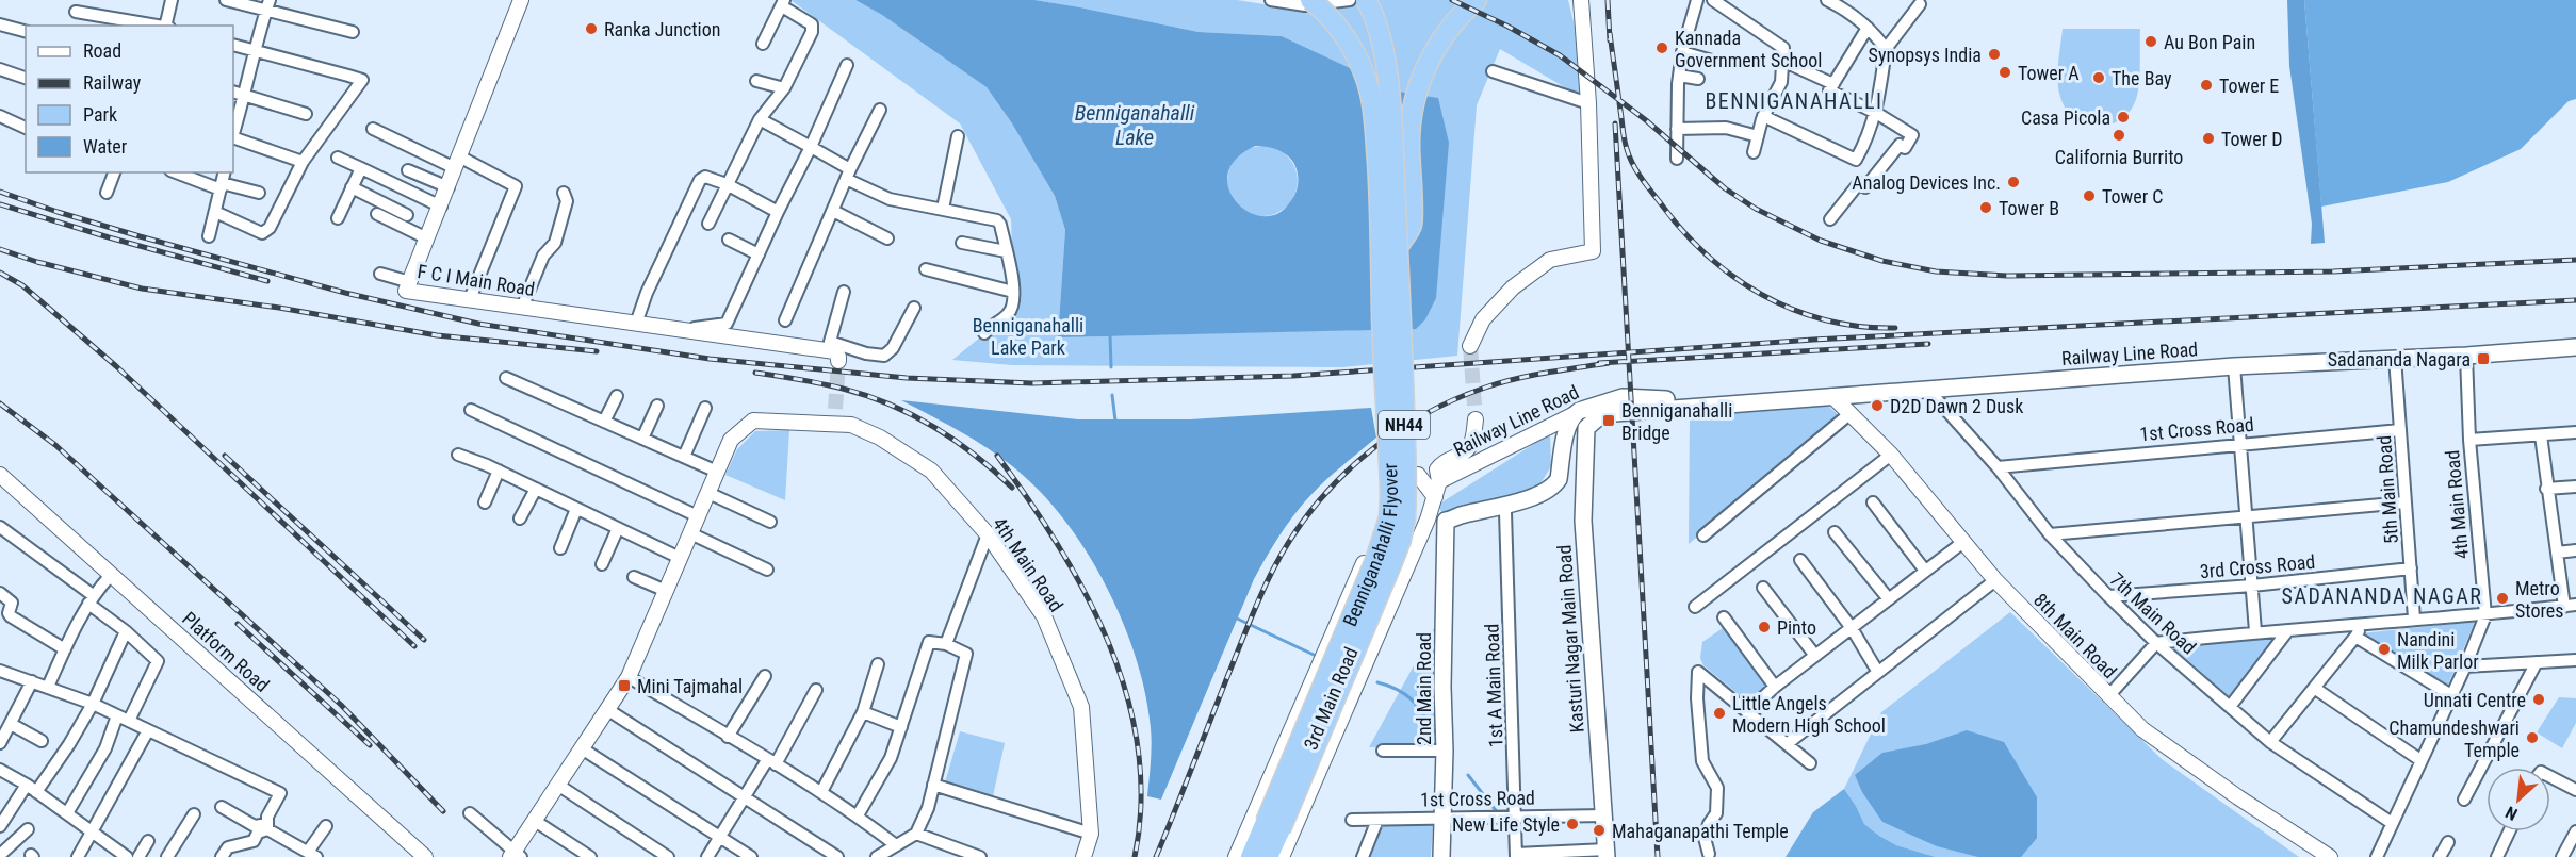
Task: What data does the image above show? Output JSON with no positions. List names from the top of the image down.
{
  "streets": {
    "highway": ["NH44", "Benniganahalli Flyover"],
    "main road": ["Railway Line Road", "Kasturi Nagar Main Road", "2nd Main Road"],
    "street": [
      "F C I Main Road",
      "1st Cross Road",
      "5th Main Road",
      "4th Main Road",
      "3rd Cross Road",
      "7th Main Road",
      "8th Main Road",
      "Platform Road",
      "1st A Main Road",
      "3rd Main Road"
    ]
  },
  "crossings": [
    ["Railway Line Road", "5th Main Road"],
    ["Railway Line Road", "4th Main Road"],
    ["Railway Line Road", "7th Main Road"],
    ["Railway Line Road", "8th Main Road"],
    ["Railway Line Road", "Kasturi Nagar Main Road"],
    ["Railway Line Road", "3rd Main Road"],
    ["1st Cross Road", "5th Main Road"],
    ["1st Cross Road", "7th Main Road"],
    ["1st Cross Road", "Kasturi Nagar Main Road"],
    ["1st Cross Road", "1st A Main Road"],
    ["1st Cross Road", "2nd Main Road"],
    ["5th Main Road", "3rd Cross Road"],
    ["4th Main Road", "7th Main Road"],
    ["3rd Cross Road", "7th Main Road"]
  ],
  "districts": ["BENNIGANAHALLI", "SADANANDA NAGAR"],
  "water": ["Benniganahalli Lake"],
  "parks": ["Benniganahalli Lake Park"],
  "places": {
    "other": [
      "Ranka Junction",
      "Au Bon Pain",
      "Kannada Government School",
      "Synopsys India",
      "Tower A",
      "The Bay",
      "Tower E",
      "Casa Picola",
      "California Burrito",
      "Tower D",
      "Analog Devices Inc.",
      "Tower C",
      "Tower B",
      "D2D Dawn 2 Dusk",
      "Metro Stores",
      "Pinto",
      "Nandini Milk Parlor",
      "Unnati Centre",
      "Little Angels Modern High School",
      "Chamundeshwari Temple",
      "New Life Style",
      "Mahaganapathi Temple"
    ],
    "transit": ["Sadananda Nagara", "Benniganahalli Bridge", "Mini Tajmahal"]
  },
  "legend": [
    "Road",
    "Railway",
    "Park",
    "Water"
  ],
  "north": "bottom left"
}
